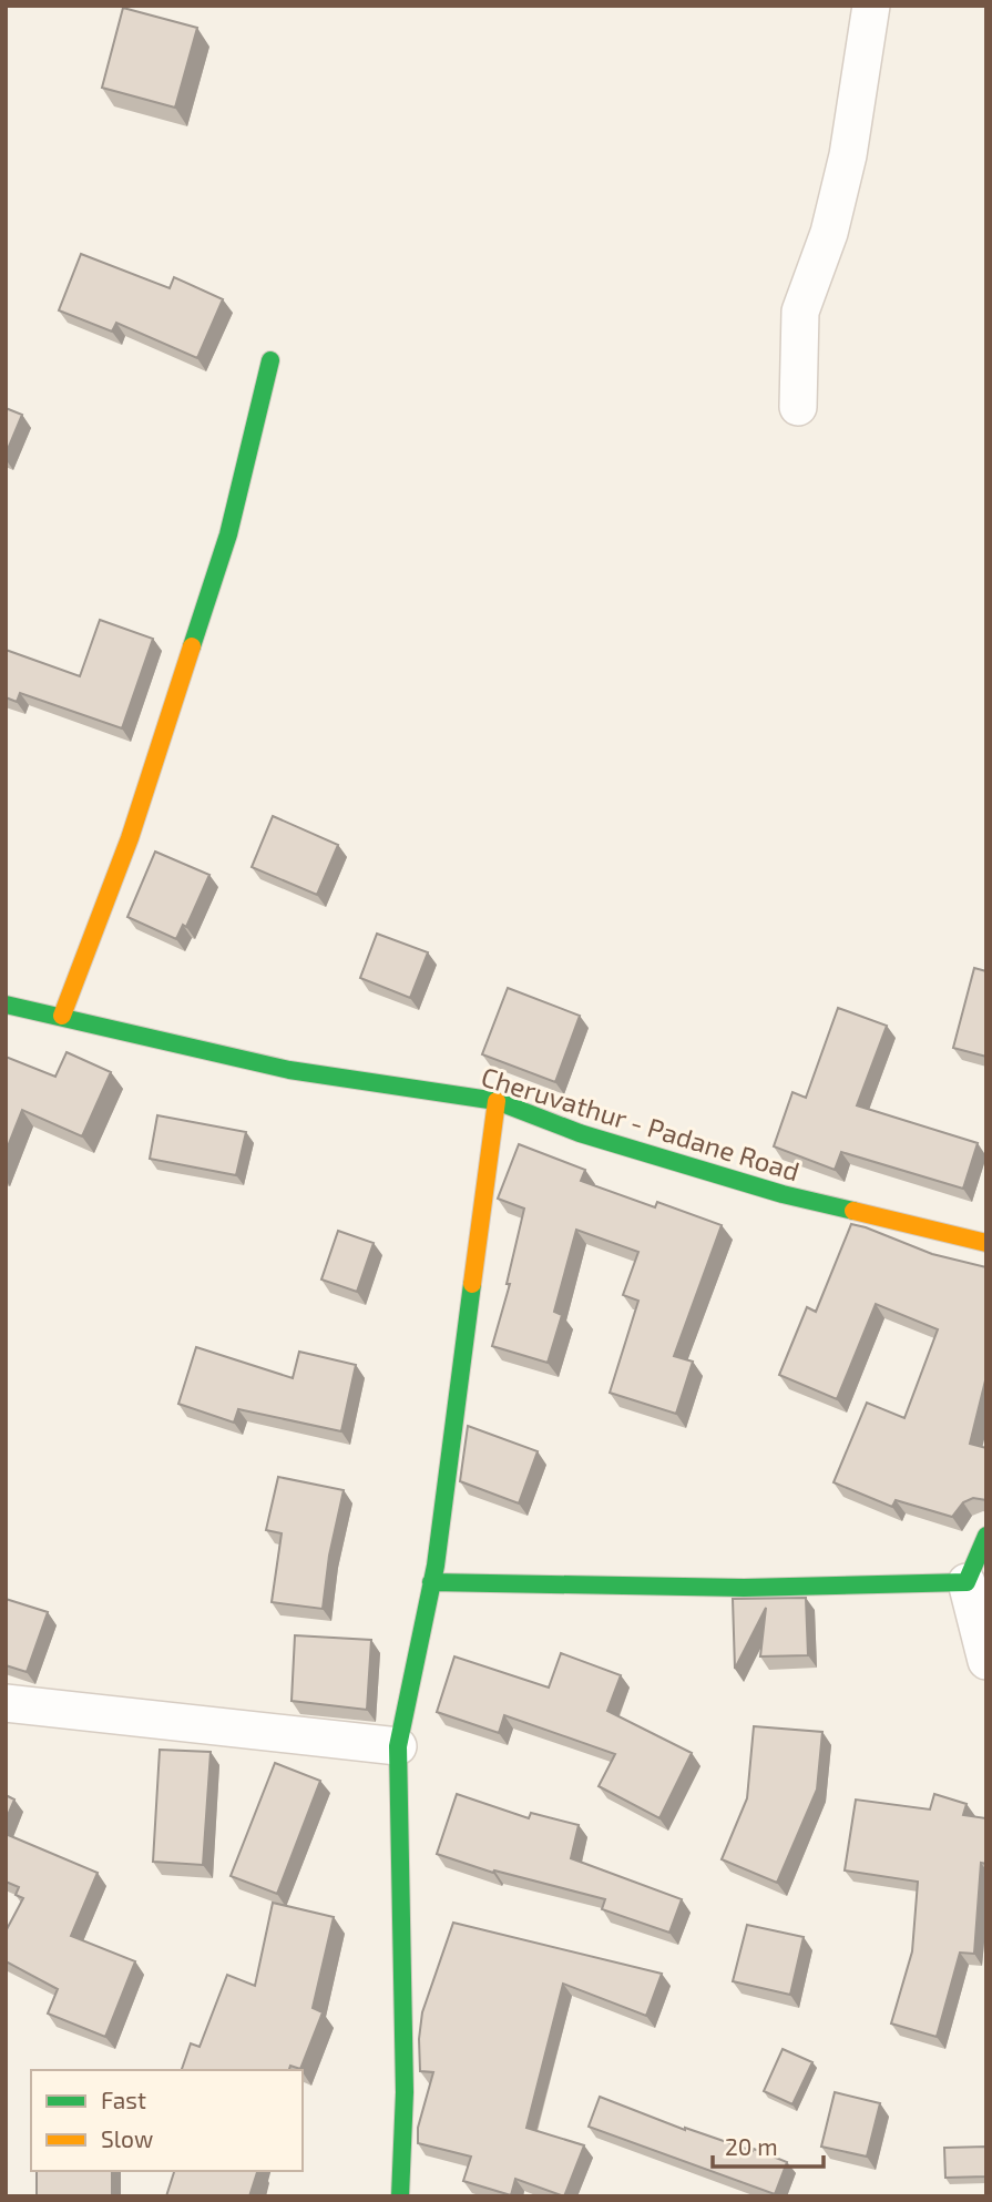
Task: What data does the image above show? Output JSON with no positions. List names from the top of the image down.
{
  "streets": {
    "street": ["Cheruvathur - Padane Road"]
  },
  "legend": ["Fast", "Slow"],
  "scale_bar": "20 m"
}
